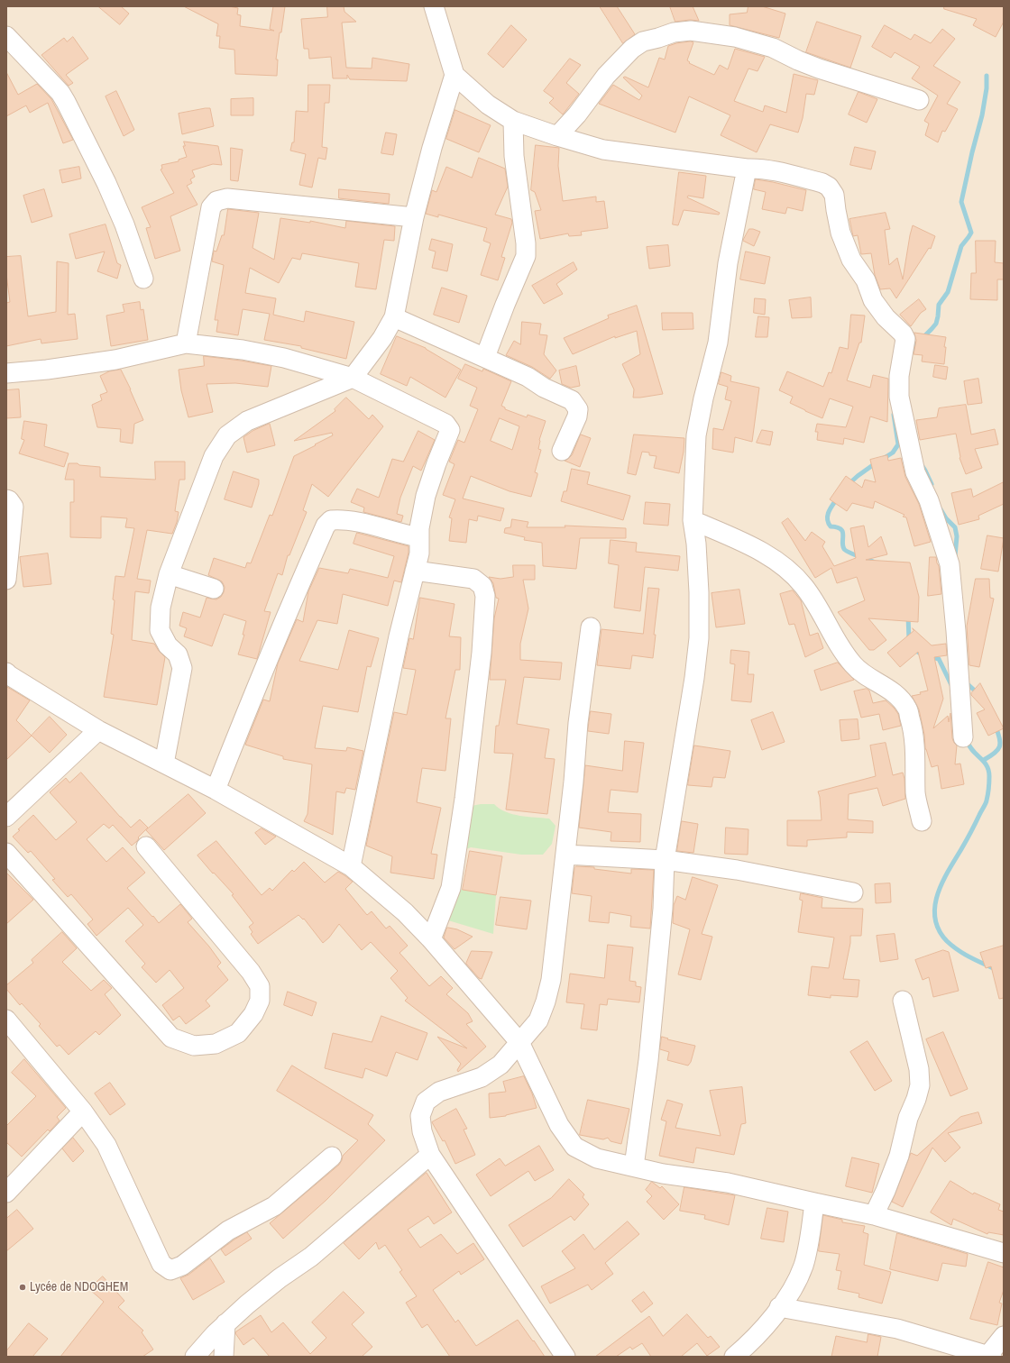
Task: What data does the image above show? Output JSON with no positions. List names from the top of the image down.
{
  "places": ["Lycée de NDOGHEM"]
}
